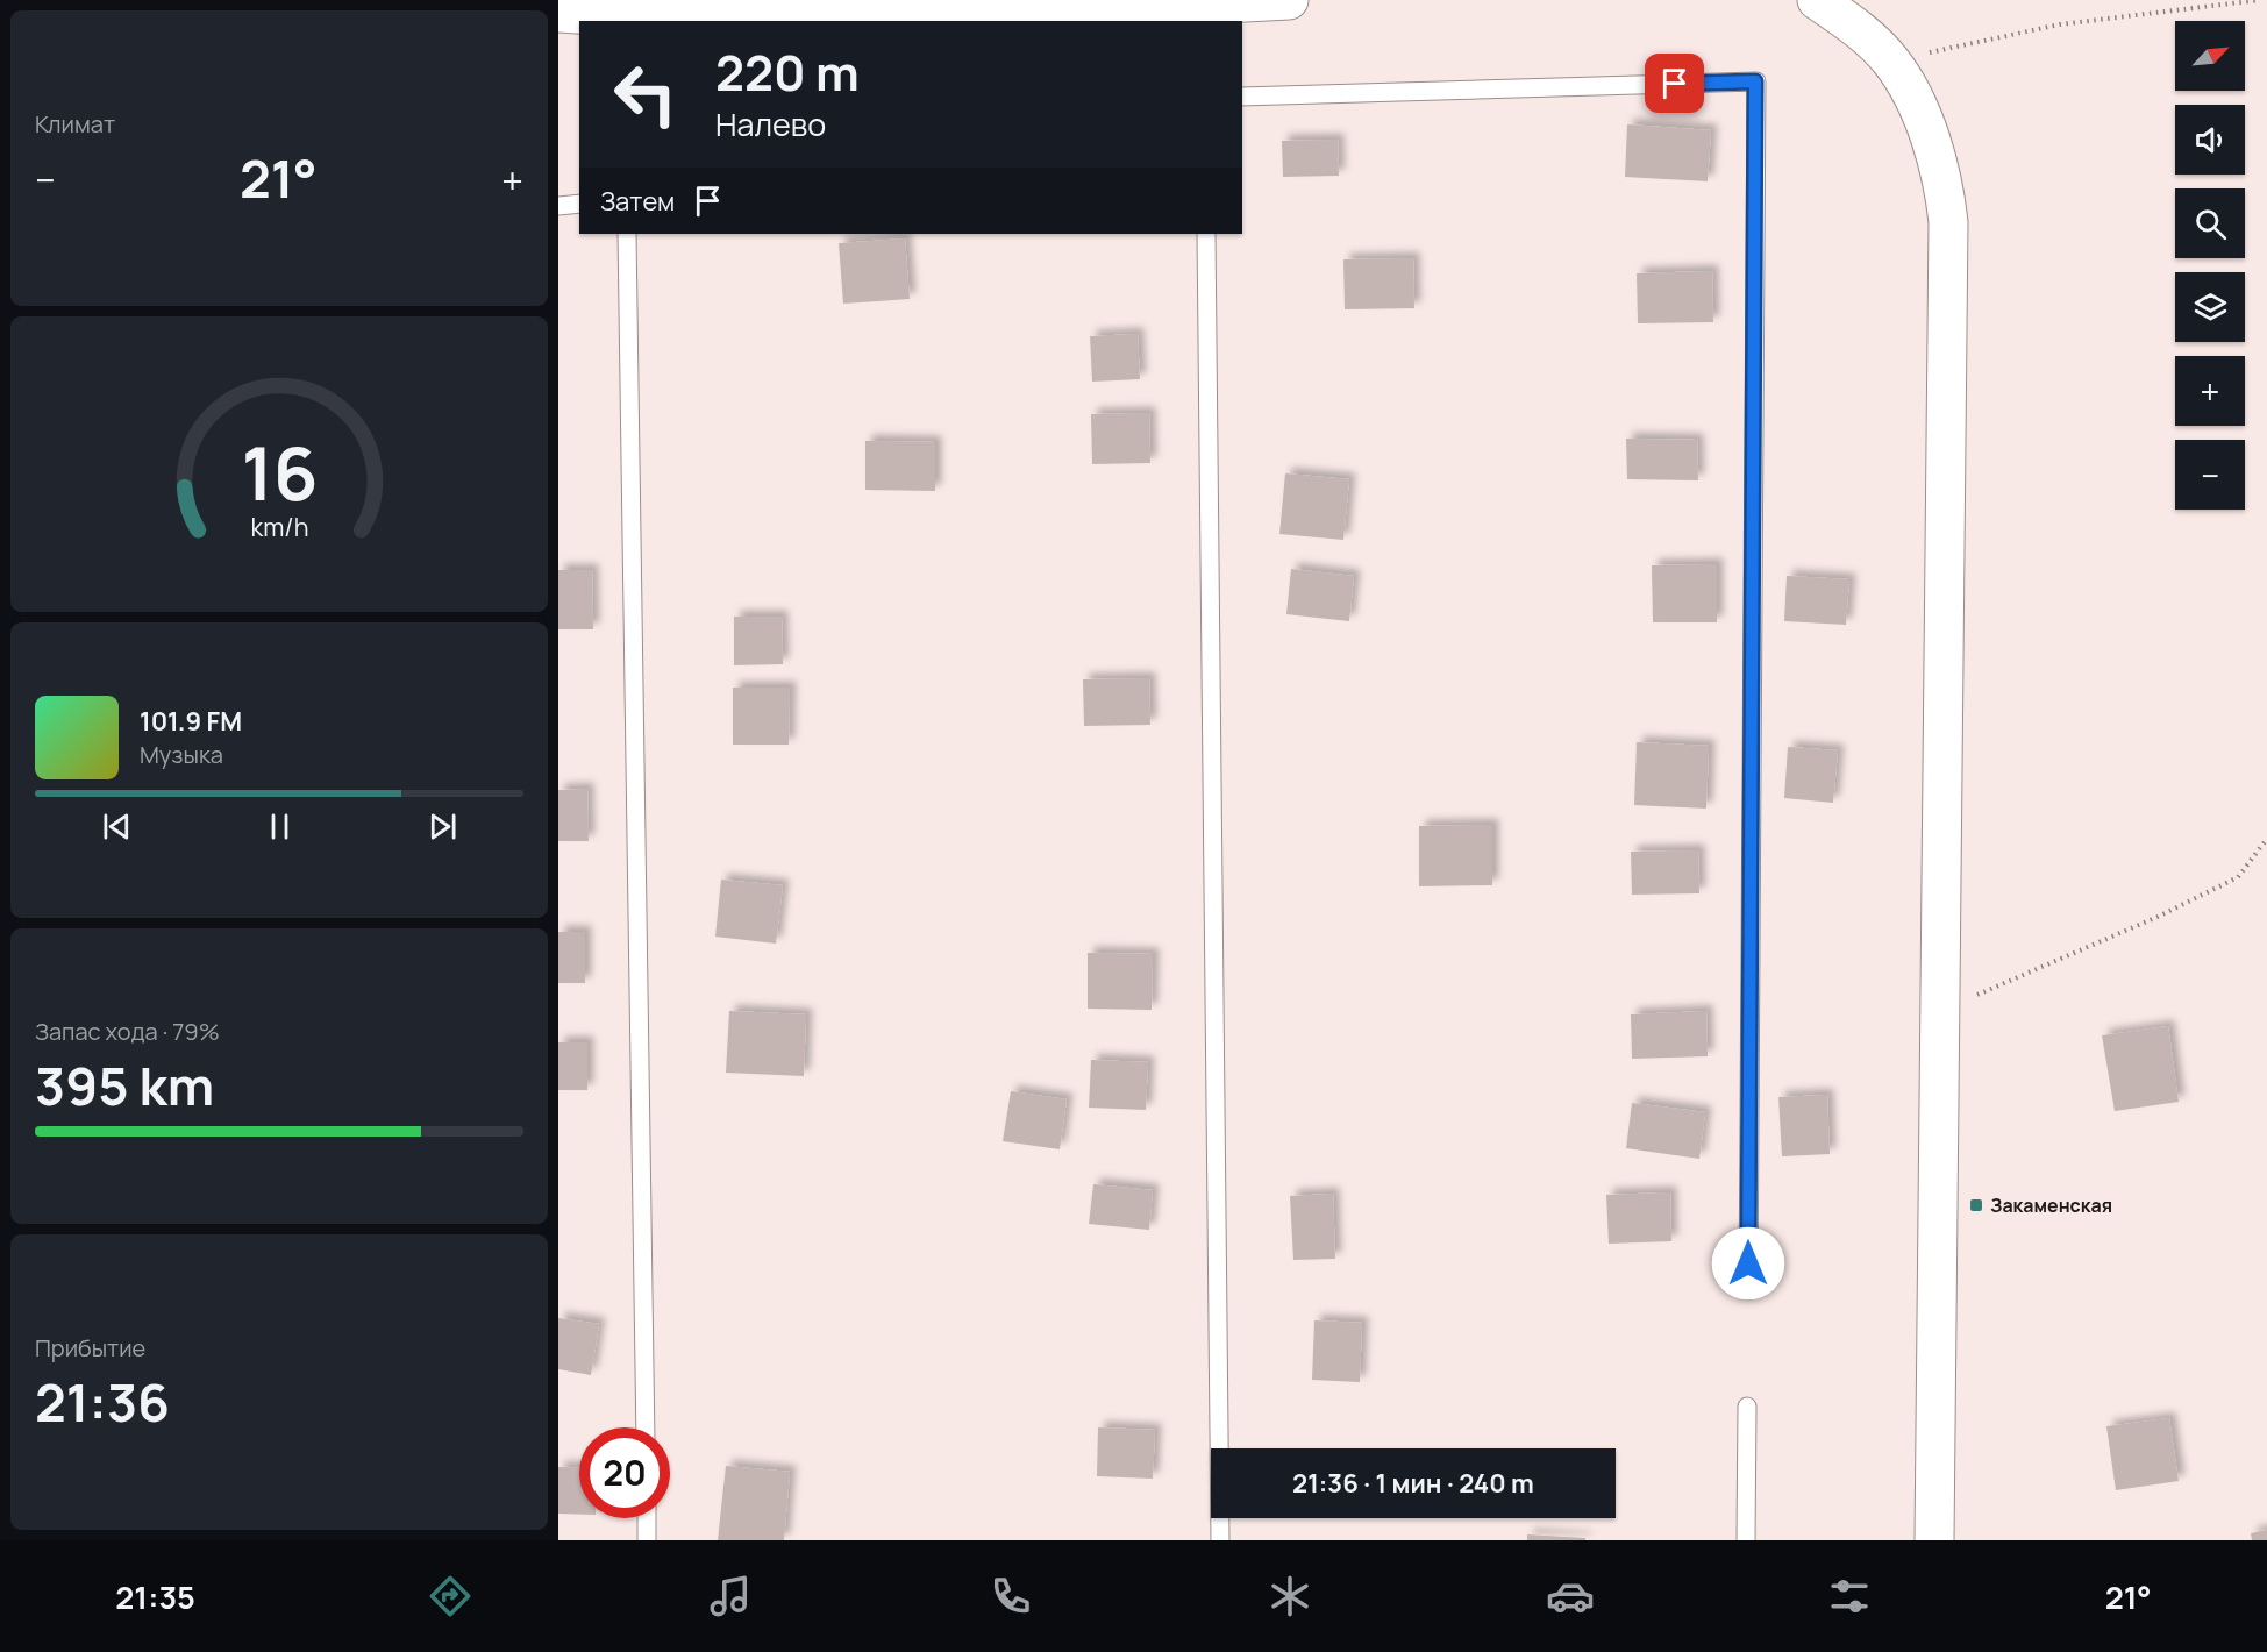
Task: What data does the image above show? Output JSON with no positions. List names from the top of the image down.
{
  "places": {
    "transit": ["Закаменская"]
  },
  "north": "top right",
  "page": {
    "tile": [
      "Климат",
      ["Запас хода · 79%", "395 km"],
      ["Прибытие", "21:36"]
    ],
    "map_buttons": ["+", "−"],
    "turn": ["220 m", "Налево"],
    "heat": ["−", "21°", "+"],
    "then": "Затем",
    "song": ["101.9 FM", "Музыка"],
    "limit": "20",
    "trip": "21:36 · 1 мин · 240 m",
    "tabs": ["21:35", "21°"],
    "gauge": ["16", "km/h"]
  }
}
